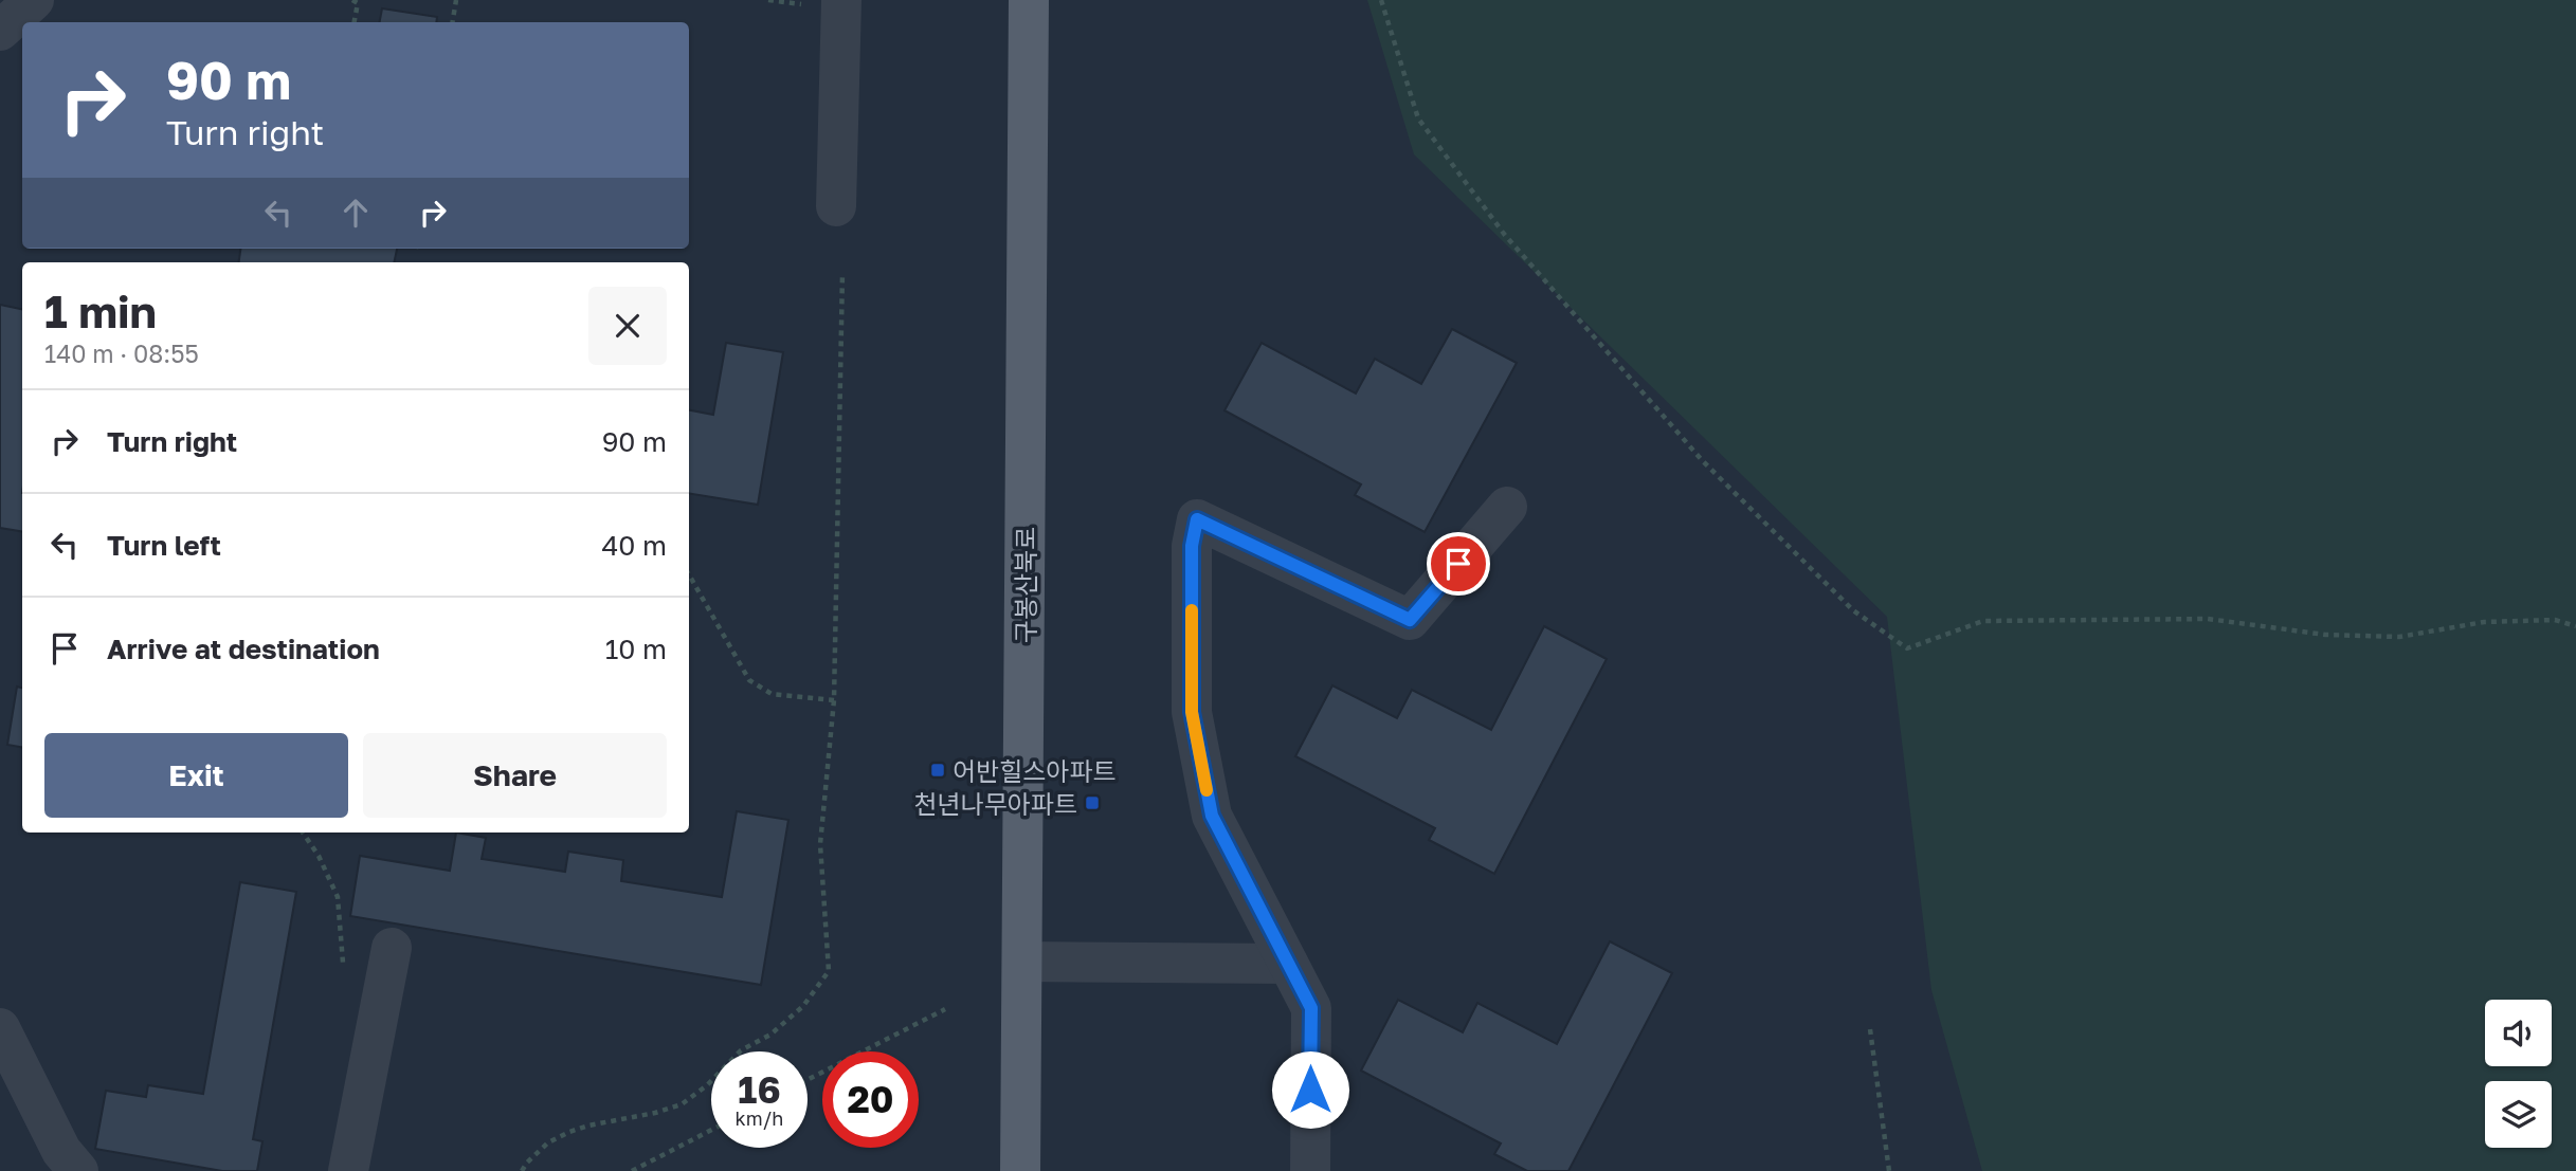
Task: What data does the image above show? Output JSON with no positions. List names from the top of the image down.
{
  "streets": {
    "main road": ["구봉산북로"]
  },
  "places": {
    "transit": ["어반힐스아파트", "천년나무아파트"]
  },
  "page": {
    "turn": ["90 m", "Turn right"],
    "heading": ["1 min", "140 m · 08:55"],
    "list": [
      {
        "name": "Turn right",
        "value": "90 m"
      },
      {
        "name": "Turn left",
        "value": "40 m"
      },
      {
        "name": "Arrive at destination",
        "value": "10 m"
      }
    ],
    "buttons": ["Exit", "Share"],
    "speed": "16 km/h",
    "limit": "20"
  }
}
